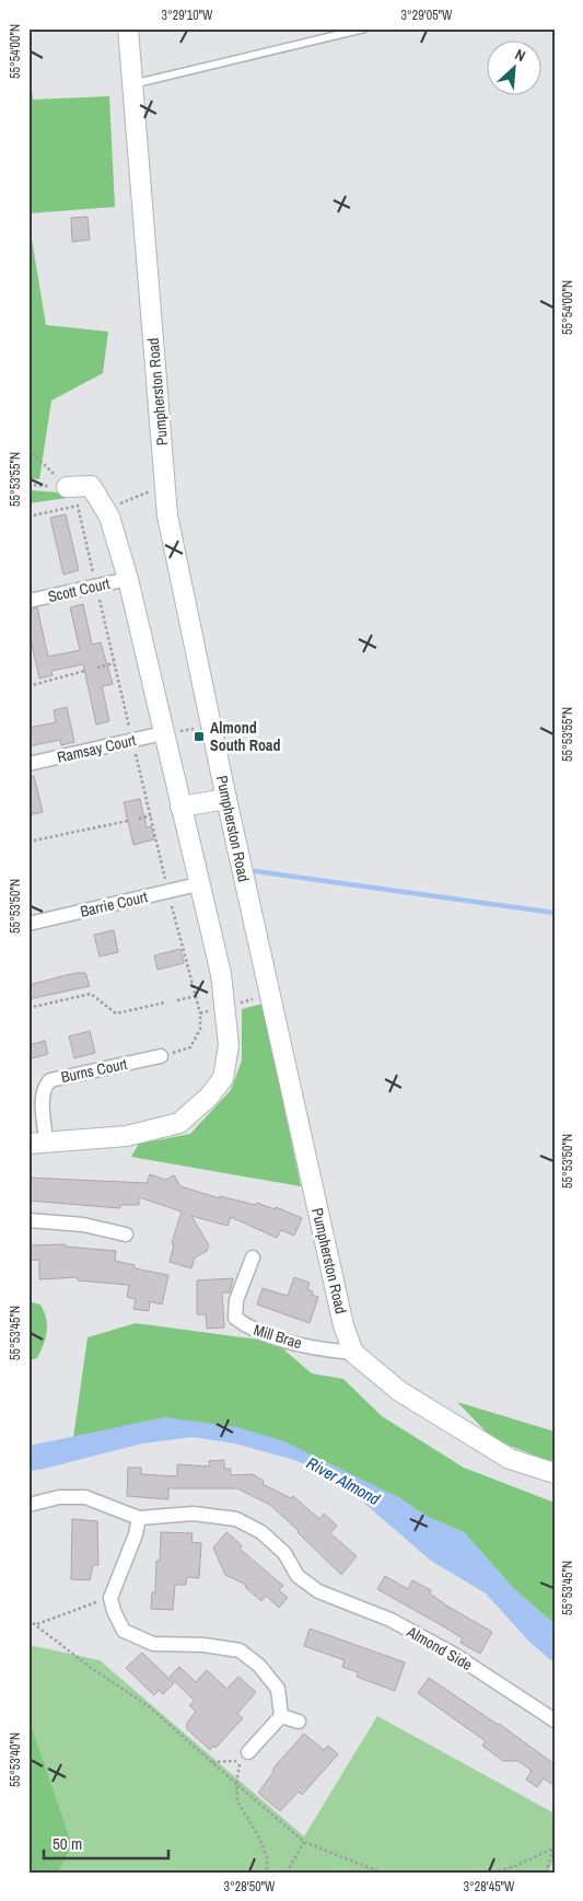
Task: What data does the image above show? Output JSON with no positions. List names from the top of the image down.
{
  "streets": {
    "main road": ["Pumpherston Road"],
    "street": [
      "Scott Court",
      "Ramsay Court",
      "Barrie Court",
      "Burns Court",
      "Mill Brae",
      "Almond Side"
    ]
  },
  "crossings": [
    ["Pumpherston Road", "Mill Brae"]
  ],
  "water": ["River Almond"],
  "places": {
    "transit": ["Almond South Road"]
  },
  "scale_bar": "50 m",
  "north": "top right",
  "coordinates": [
    "3°29'10\"W",
    "3°29'05\"W",
    "55°54'00\"N",
    "55°53'55\"N",
    "55°53'50\"N",
    "55°53'45\"N",
    "55°53'40\"N",
    "3°28'50\"W",
    "3°28'45\"W"
  ]
}
